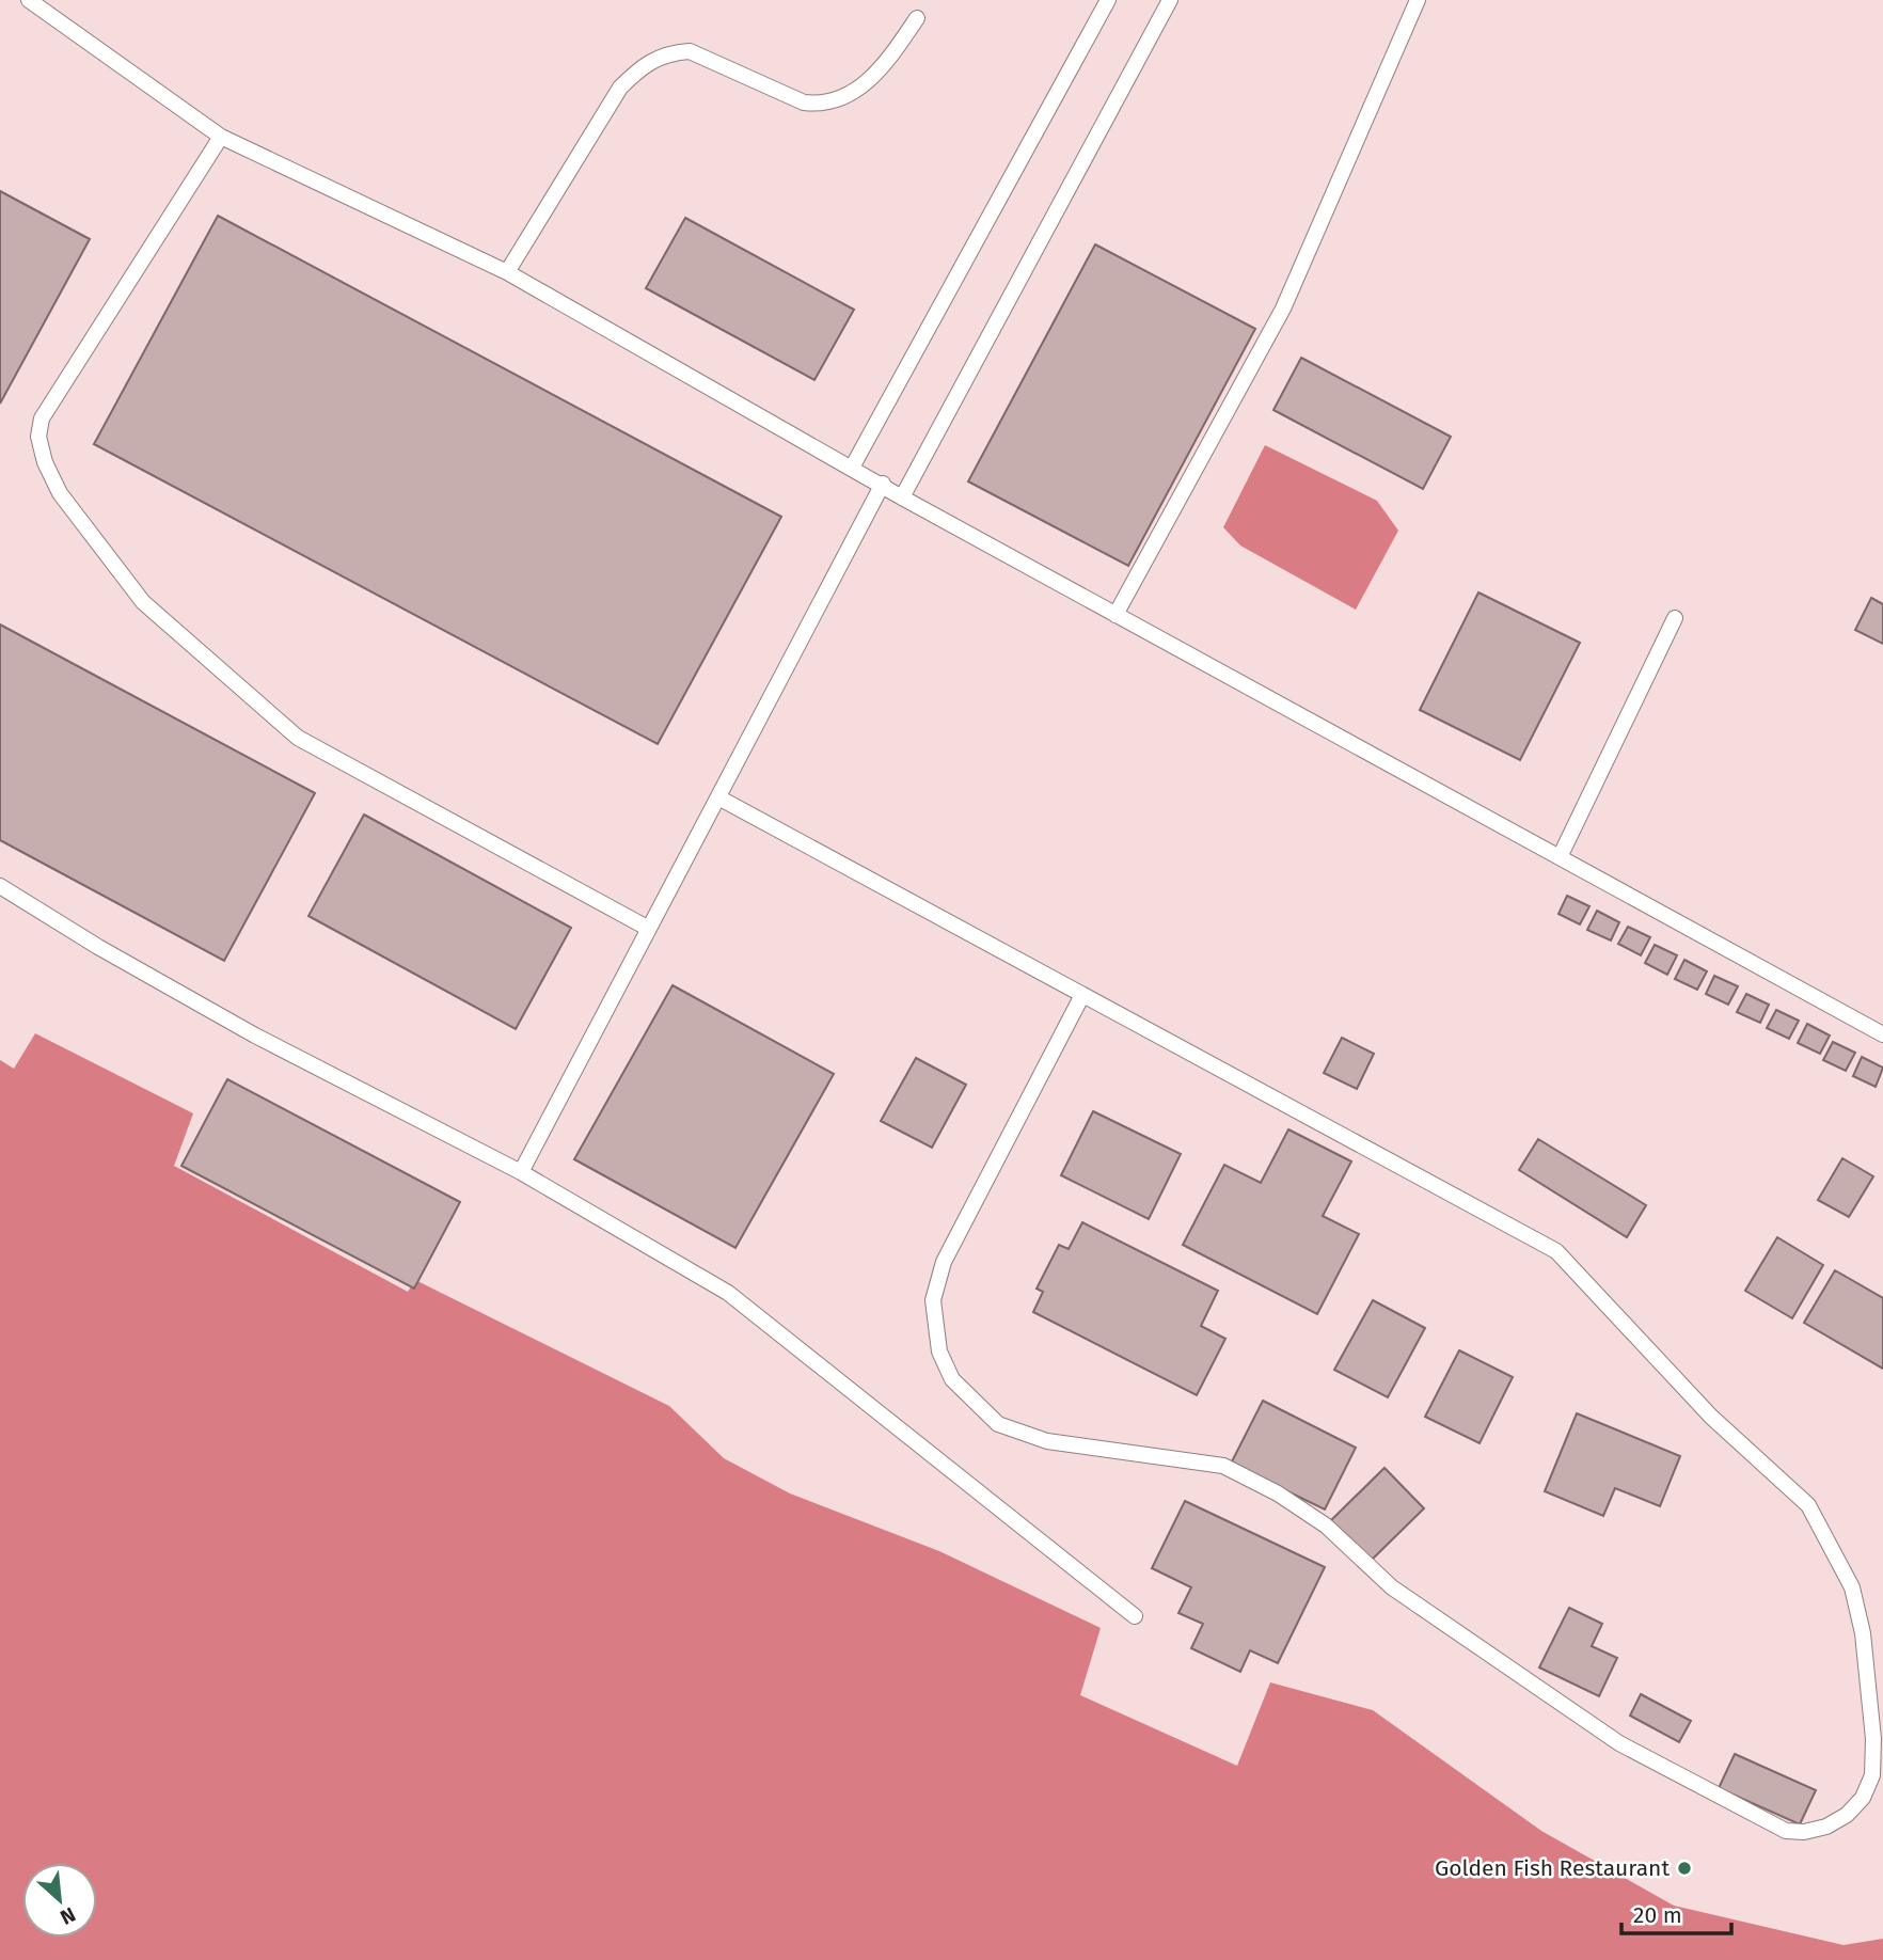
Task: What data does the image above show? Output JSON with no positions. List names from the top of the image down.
{
  "places": ["Golden Fish Restaurant"],
  "scale_bar": "20 m",
  "north": "bottom right"
}
